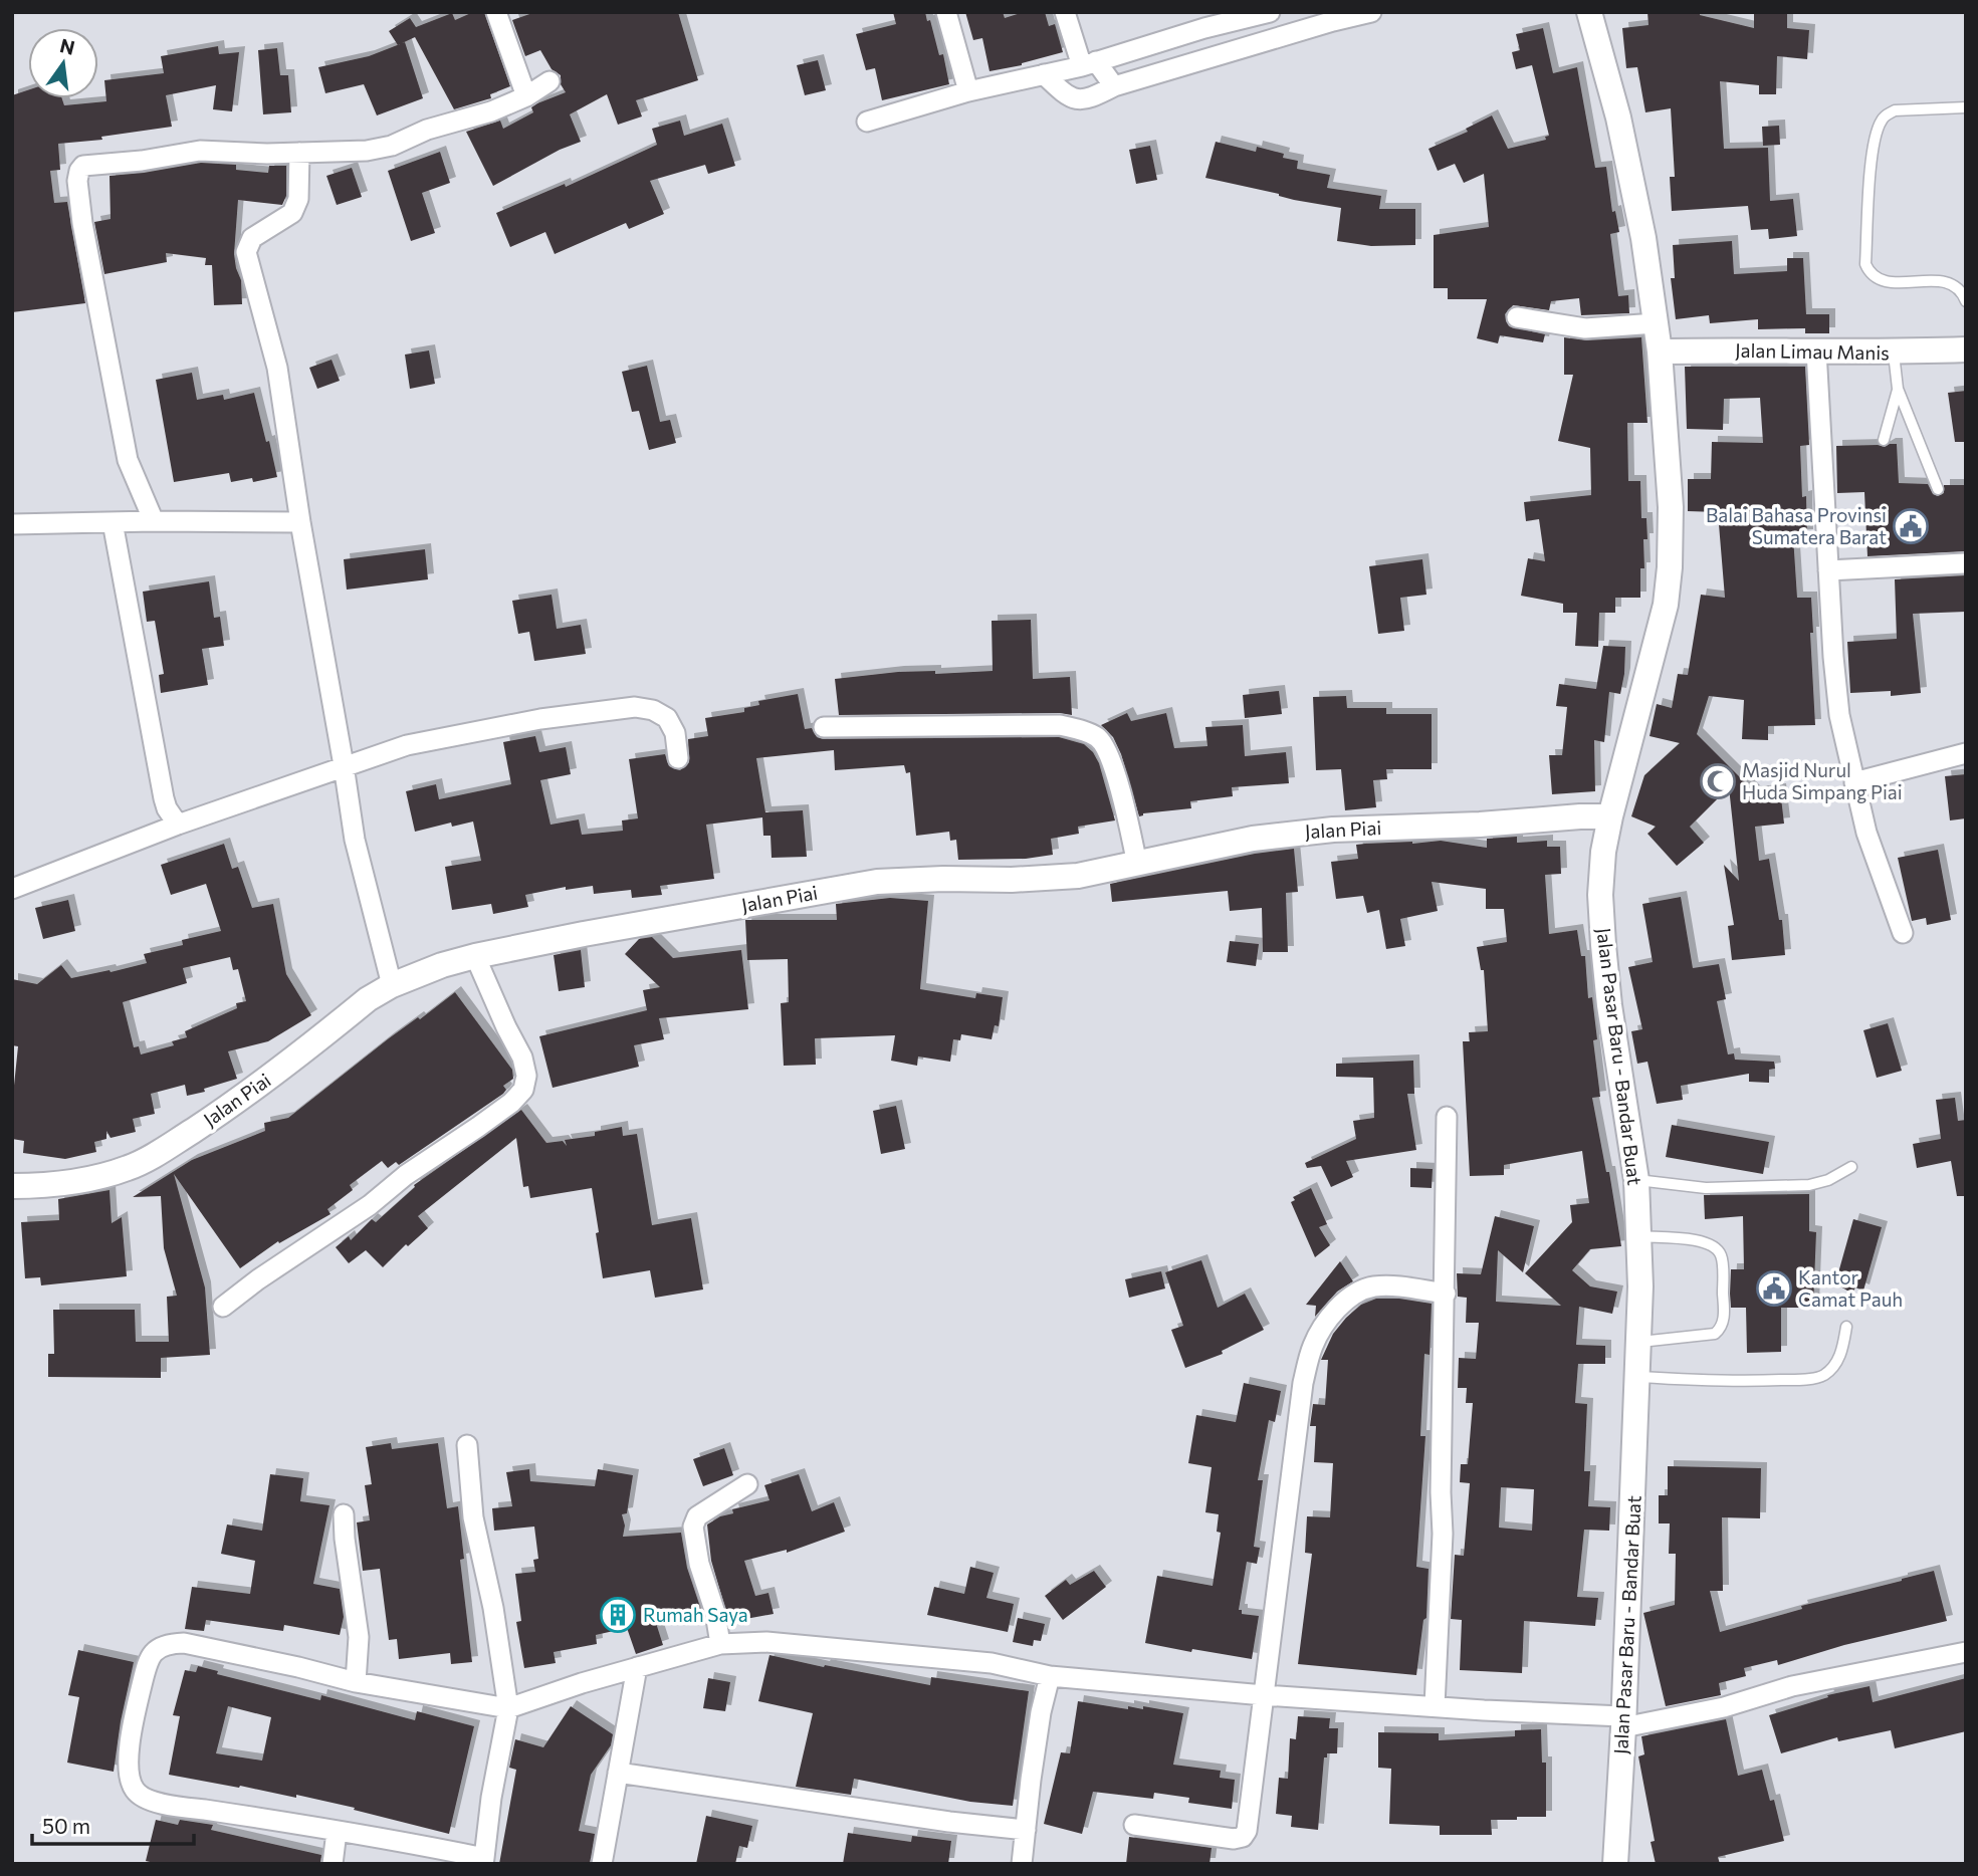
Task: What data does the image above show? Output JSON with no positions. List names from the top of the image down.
{
  "streets": {
    "street": ["Jalan Limau Manis", "Jalan Piai", "Jalan Pasar Baru - Bandar Buat"]
  },
  "crossings": [
    ["Jalan Limau Manis", "Jalan Pasar Baru - Bandar Buat"],
    ["Jalan Piai", "Jalan Pasar Baru - Bandar Buat"]
  ],
  "places": {
    "public building": ["Balai Bahasa Provinsi Sumatera Barat", "Kantor Camat Pauh"],
    "mosque": ["Masjid Nurul Huda Simpang Piai"],
    "building": ["Rumah Saya"]
  },
  "scale_bar": "50 m",
  "north": "top"
}
